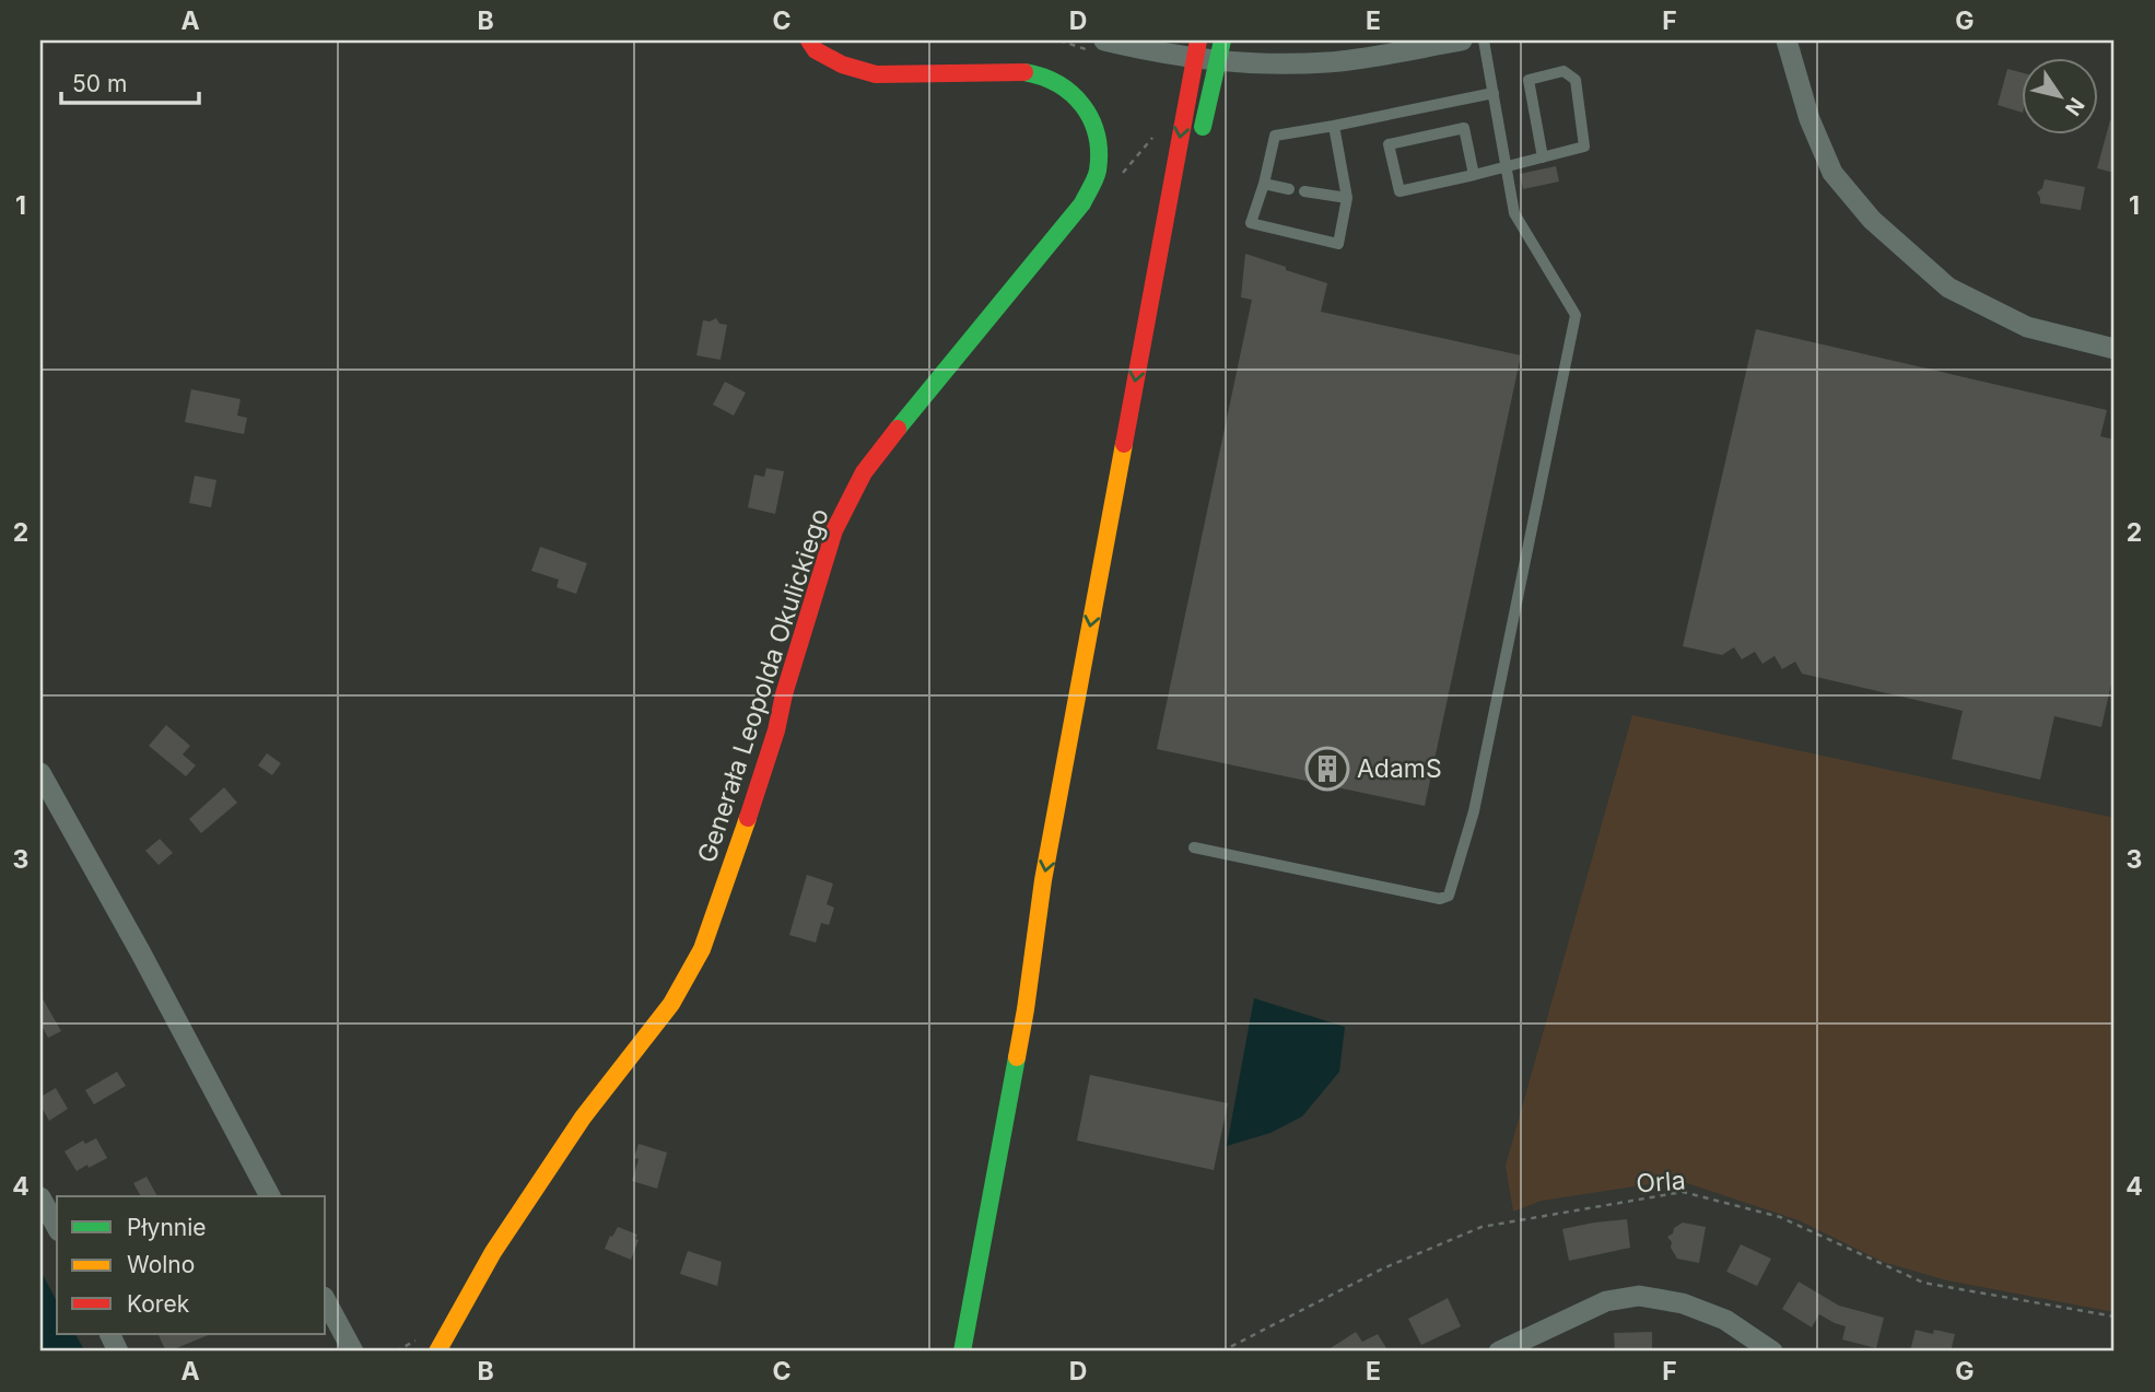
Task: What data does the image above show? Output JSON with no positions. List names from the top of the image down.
{
  "streets": {
    "street": ["Generała Leopolda Okulickiego"],
    "path": ["Orla"]
  },
  "places": {
    "building": ["AdamS"]
  },
  "legend": ["Płynnie", "Wolno", "Korek"],
  "scale_bar": "50 m",
  "north": "bottom right",
  "grid": {
    "columns": [
      "A",
      "B",
      "C",
      "D",
      "E",
      "F",
      "G"
    ],
    "rows": [
      "1",
      "2",
      "3",
      "4"
    ]
  }
}
